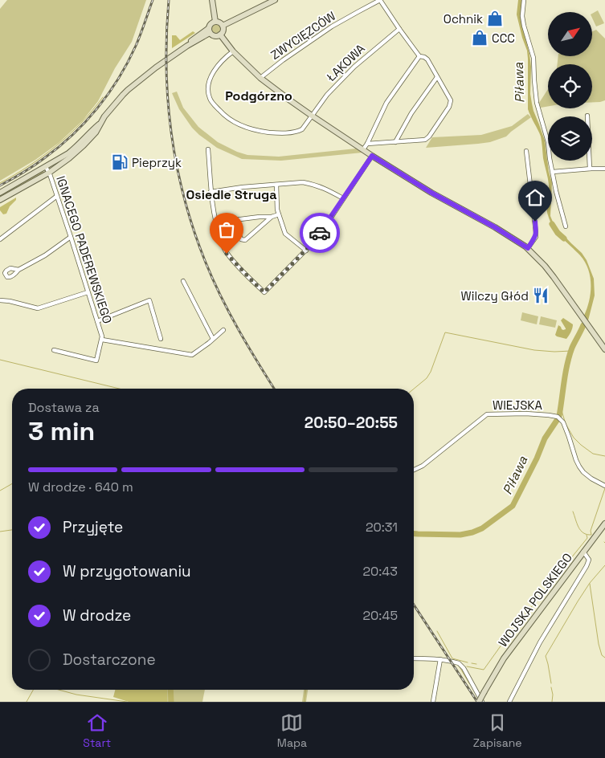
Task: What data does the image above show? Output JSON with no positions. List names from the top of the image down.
{
  "streets": {
    "main road": ["WOJSKA POLSKIEGO"],
    "street": [
      "ZWYCIĘZCÓW",
      "ŁĄKOWA",
      "IGNACEGO PADEREWSKIEGO",
      "WIEJSKA"
    ]
  },
  "districts": ["Podgórzno", "Osiedle Struga"],
  "water": ["Piława"],
  "places": {
    "shop": ["Ochnik", "CCC"],
    "fuel station": ["Pieprzyk"],
    "restaurant": ["Wilczy Głód"]
  },
  "north": "top right",
  "page": {
    "heading": ["3 min", "Dostawa za", "20:50–20:55"],
    "bar": "W drodze · 640 m",
    "list": [
      ["Przyjęte", "20:31"],
      ["W przygotowaniu", "20:43"],
      ["W drodze", "20:45"],
      "Dostarczone"
    ],
    "tabs": ["Start", "Mapa", "Zapisane"]
  }
}
